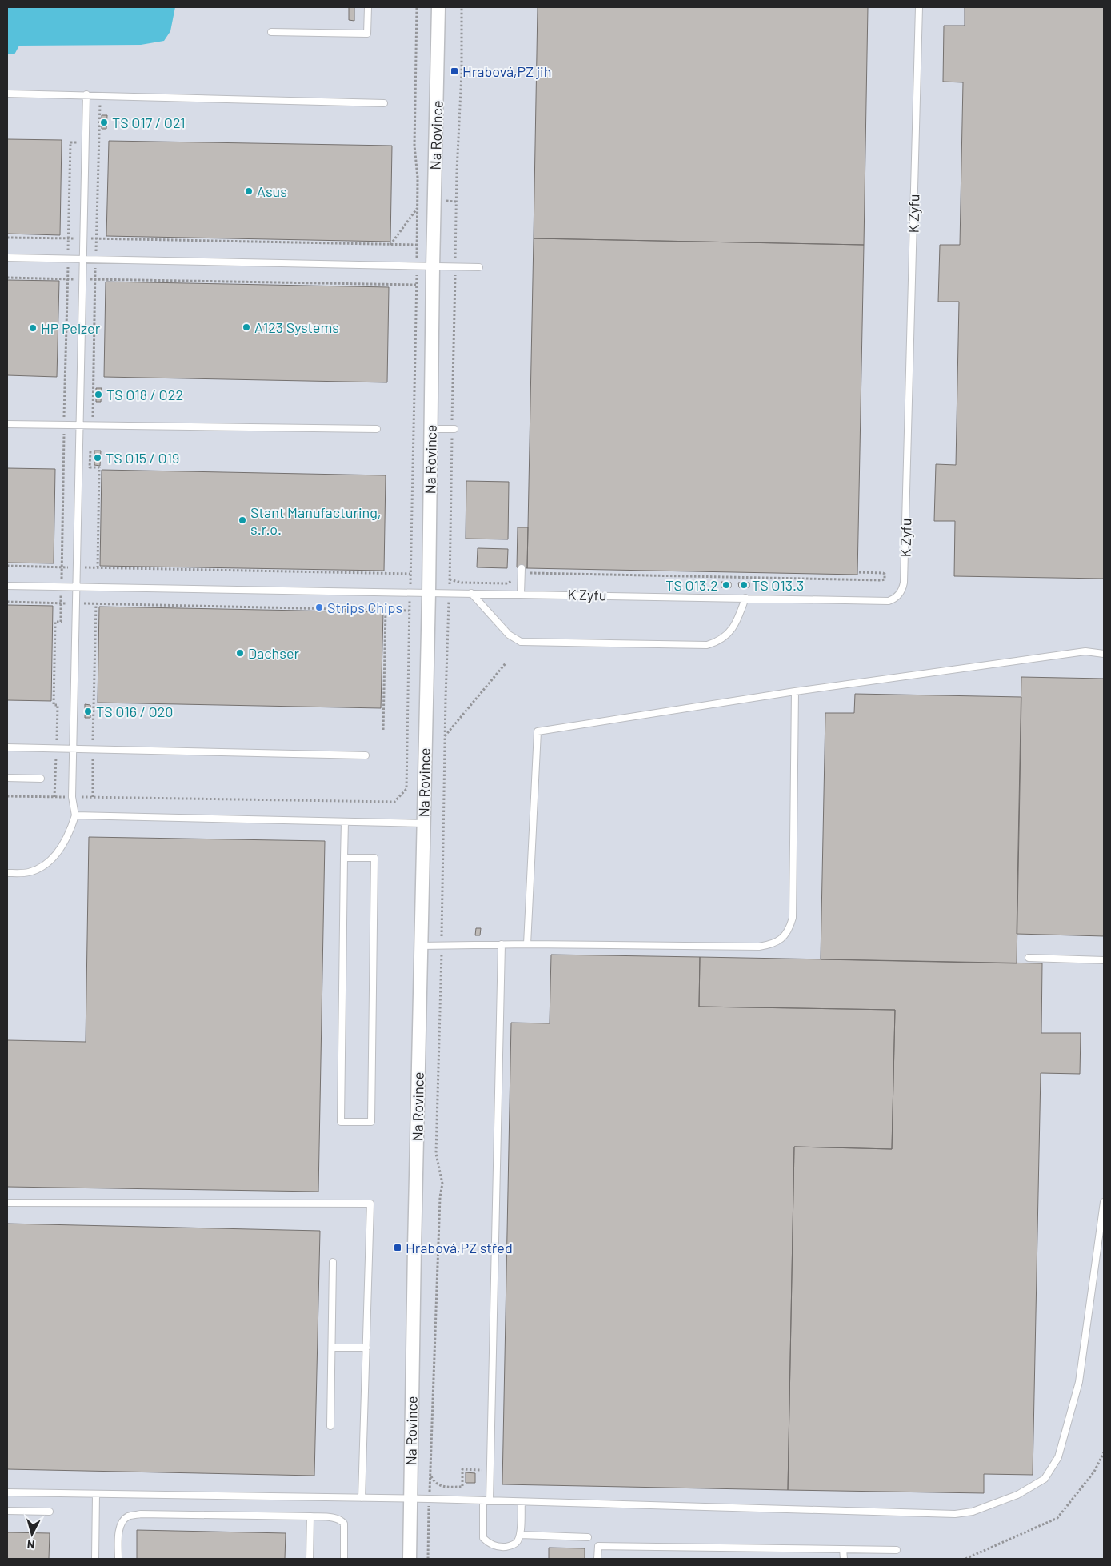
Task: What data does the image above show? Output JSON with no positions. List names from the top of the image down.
{
  "streets": {
    "street": ["Na Rovince"],
    "lane": ["K Zyfu"]
  },
  "crossings": [
    ["Na Rovince", "K Zyfu"]
  ],
  "places": {
    "transit": ["Hrabová,PZ jih", "Hrabová,PZ střed"],
    "other": [
      "TS O17 / O21",
      "Asus",
      "A123 Systems",
      "HP Pelzer",
      "TS O18 / O22",
      "TS O15 / O19",
      "Stant Manufacturing, s.r.o.",
      "TS O13.2",
      "TS O13.3",
      "Strips Chips",
      "Dachser",
      "TS O16 / O20"
    ]
  },
  "north": "bottom"
}
